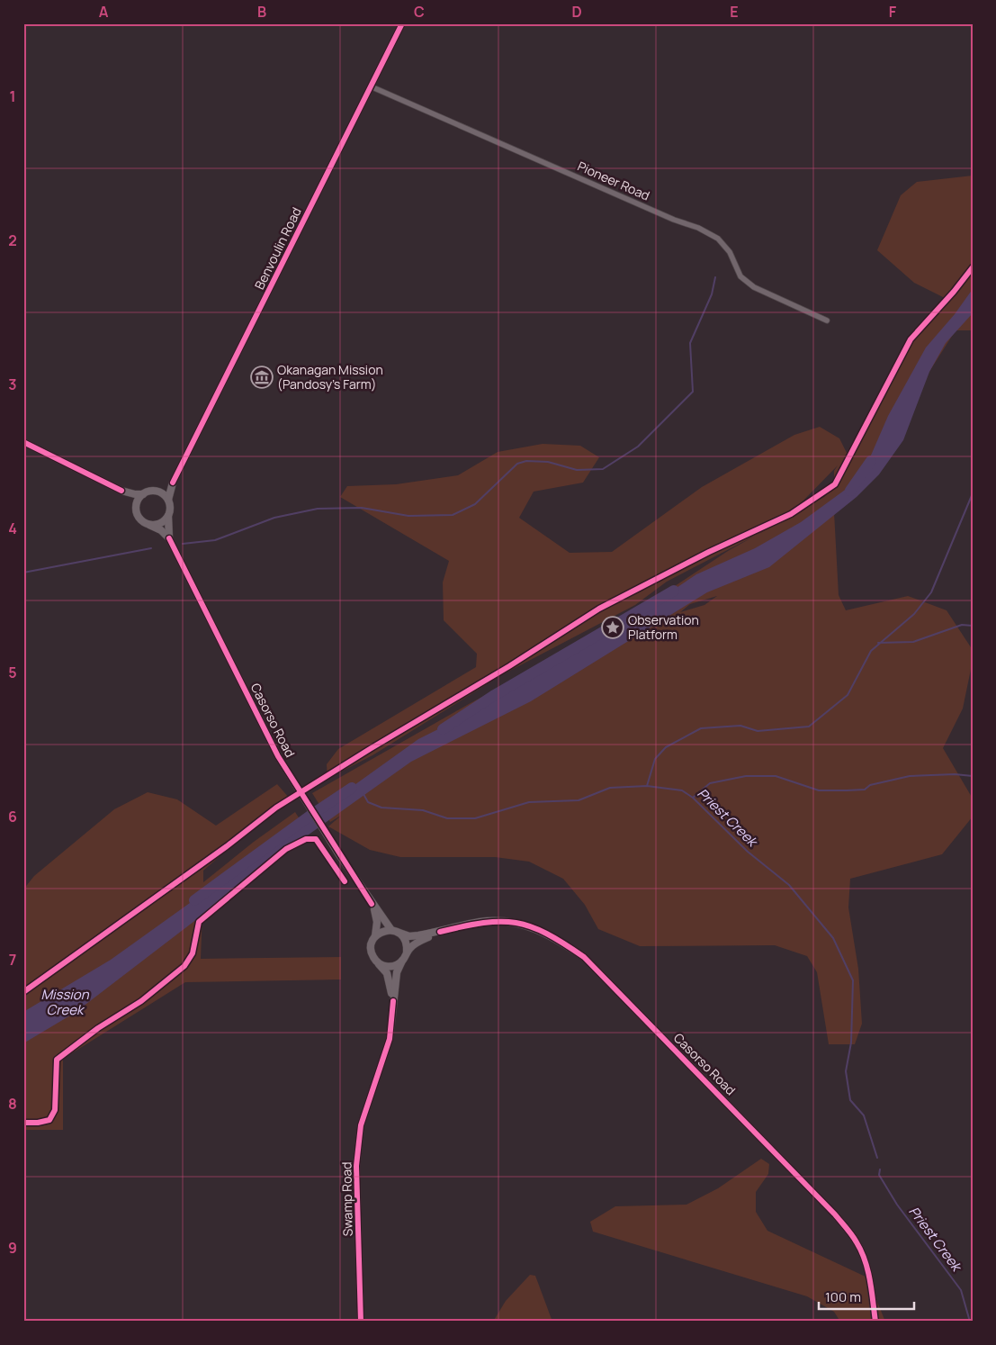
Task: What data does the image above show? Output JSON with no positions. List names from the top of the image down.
{
  "streets": {
    "main road": ["Benvoulin Road", "Casorso Road", "Swamp Road"],
    "street": ["Pioneer Road"]
  },
  "crossings": [
    ["Pioneer Road", "Benvoulin Road"],
    ["Benvoulin Road", "Casorso Road"],
    ["Casorso Road", "Swamp Road"]
  ],
  "water": ["Priest Creek", "Mission Creek"],
  "places": {
    "museum": ["Okanagan Mission (Pandosy's Farm)"],
    "place": ["Observation Platform"]
  },
  "scale_bar": "100 m",
  "grid": {
    "columns": [
      "A",
      "B",
      "C",
      "D",
      "E",
      "F"
    ],
    "rows": [
      "1",
      "2",
      "3",
      "4",
      "5",
      "6",
      "7",
      "8",
      "9"
    ]
  }
}
